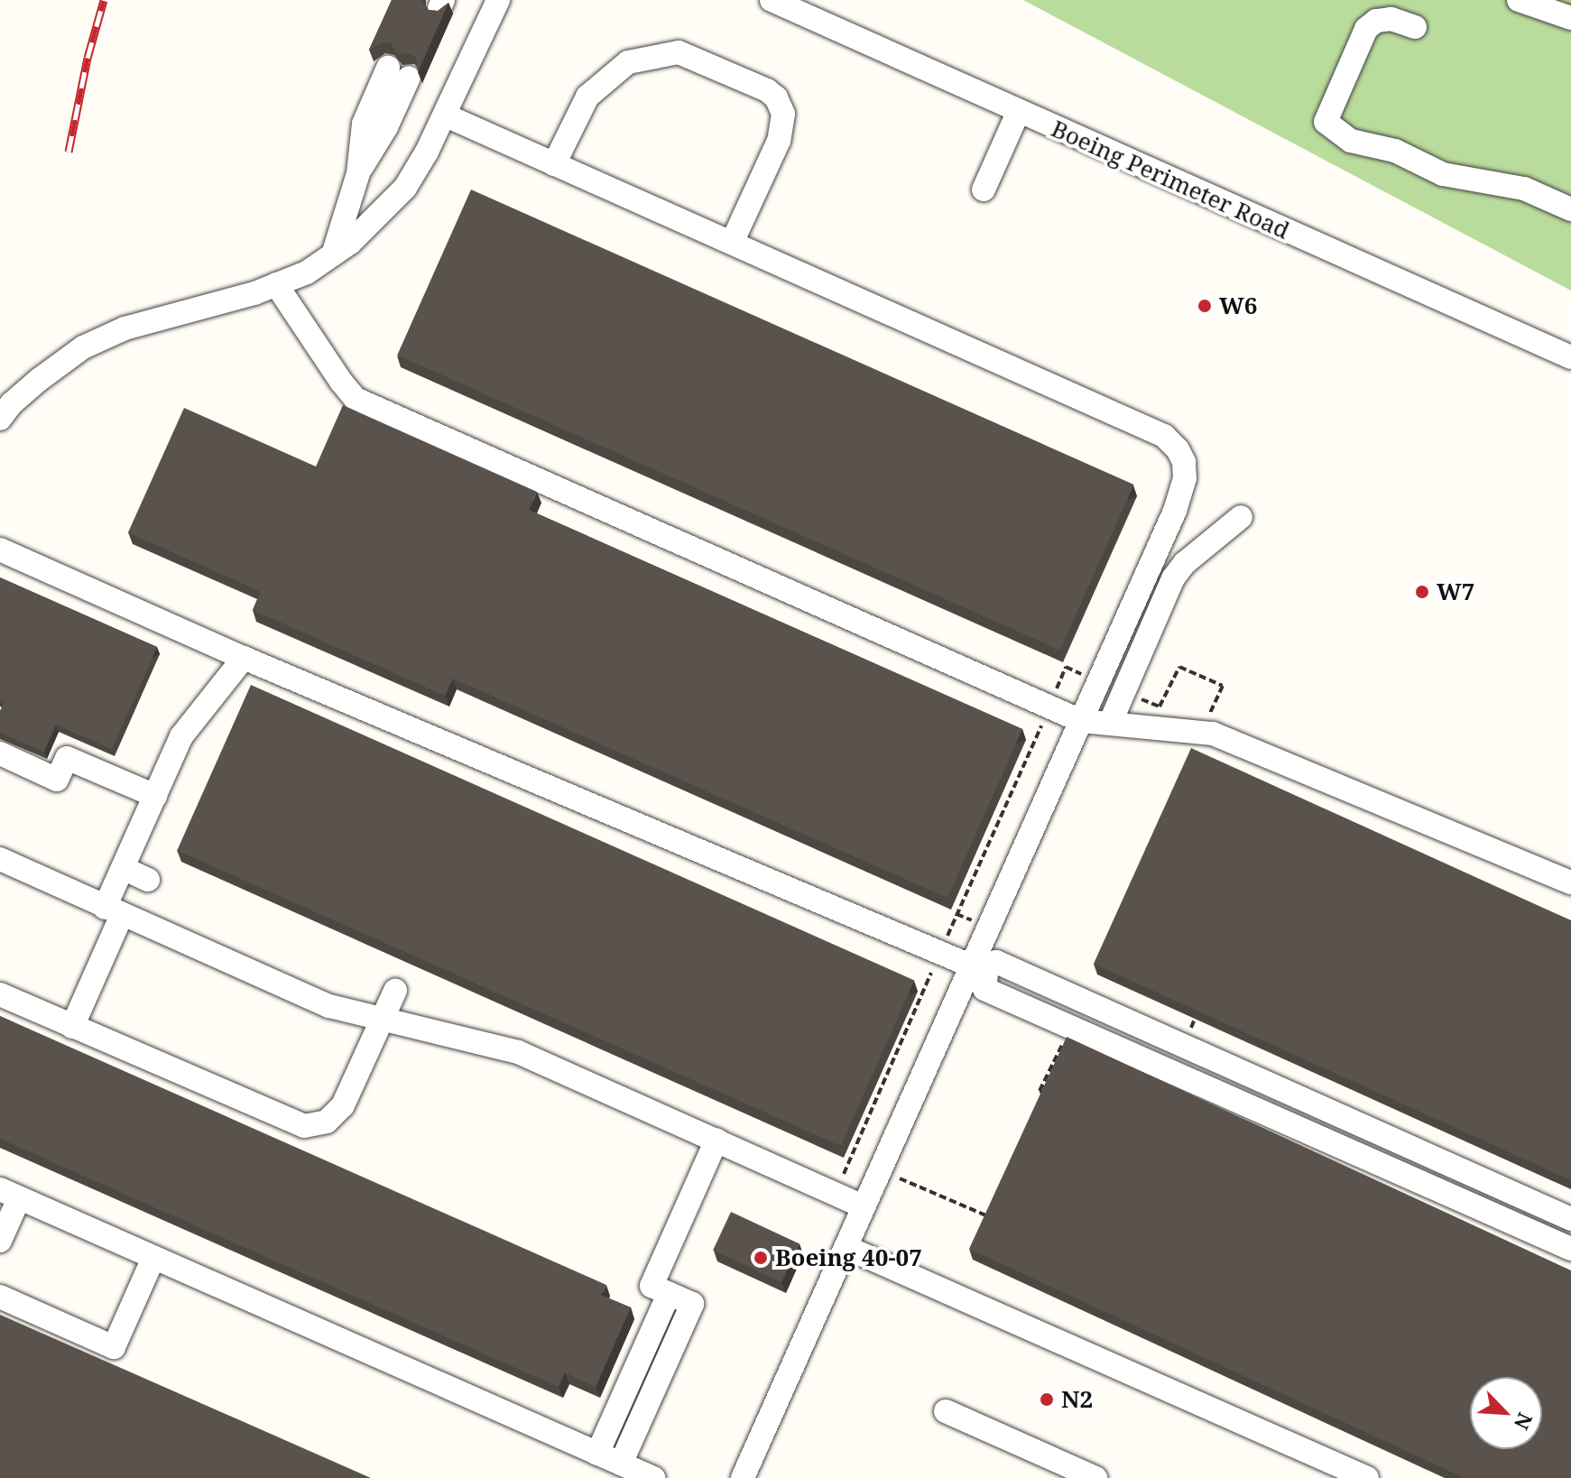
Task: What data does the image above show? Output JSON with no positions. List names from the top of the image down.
{
  "streets": {
    "lane": ["Boeing Perimeter Road"]
  },
  "places": [
    "W6",
    "W7",
    "Boeing 40-07",
    "N2"
  ],
  "north": "bottom right"
}
